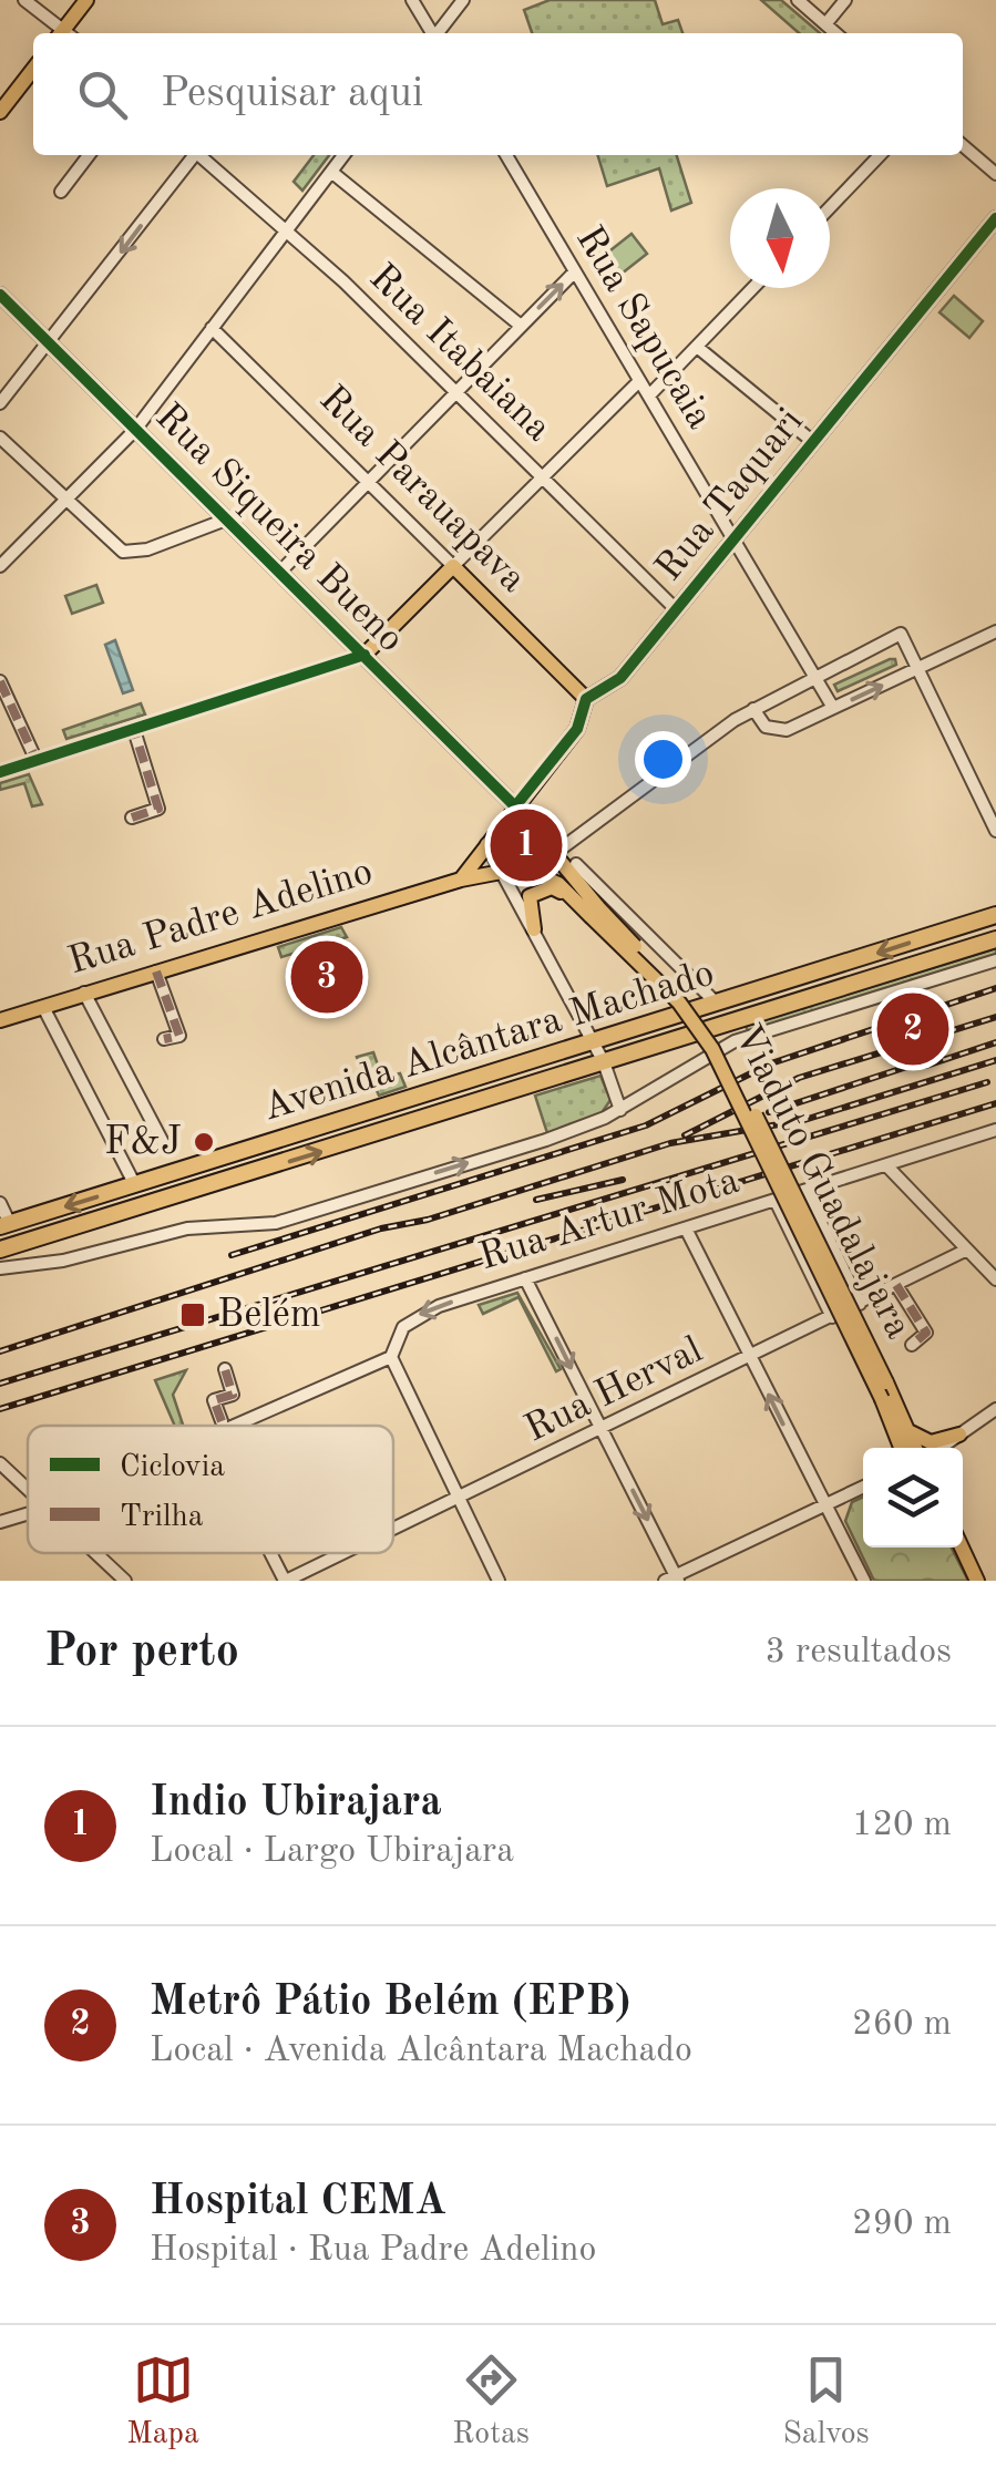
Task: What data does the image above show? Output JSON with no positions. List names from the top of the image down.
{
  "streets": {
    "highway": ["Avenida Alcântara Machado"],
    "main road": [
      "Rua Parauapava",
      "Rua Taquari",
      "Rua Siqueira Bueno",
      "Rua Padre Adelino",
      "Viaduto Guadalajara"
    ],
    "street": [
      "Rua Sapucaia",
      "Rua Itabaiana",
      "Rua Artur Mota",
      "Rua Herval"
    ]
  },
  "crossings": [
    ["Rua Sapucaia", "Rua Taquari"],
    ["Rua Itabaiana", "Rua Taquari"],
    ["Rua Parauapava", "Rua Taquari"],
    ["Rua Taquari", "Rua Siqueira Bueno"],
    ["Rua Taquari", "Rua Padre Adelino"],
    ["Rua Siqueira Bueno", "Viaduto Guadalajara"],
    ["Rua Padre Adelino", "Viaduto Guadalajara"]
  ],
  "places": {
    "other": ["F&J"],
    "transit": ["Belém"]
  },
  "legend": ["Ciclovia", "Trilha"],
  "north": "bottom",
  "page": {
    "search": "Pesquisar aqui",
    "pins": ["1", "3", "2"],
    "heading": ["Por perto", "3 resultados"],
    "list": [
      {
        "mark": "1",
        "name": "Indio Ubirajara",
        "note": "Local · Largo Ubirajara",
        "value": "120 m"
      },
      {
        "mark": "2",
        "name": "Metrô Pátio Belém (EPB)",
        "note": "Local · Avenida Alcântara Machado",
        "value": "260 m"
      },
      {
        "mark": "3",
        "name": "Hospital CEMA",
        "note": "Hospital · Rua Padre Adelino",
        "value": "290 m"
      }
    ],
    "nav": ["Mapa", "Rotas", "Salvos"]
  }
}
